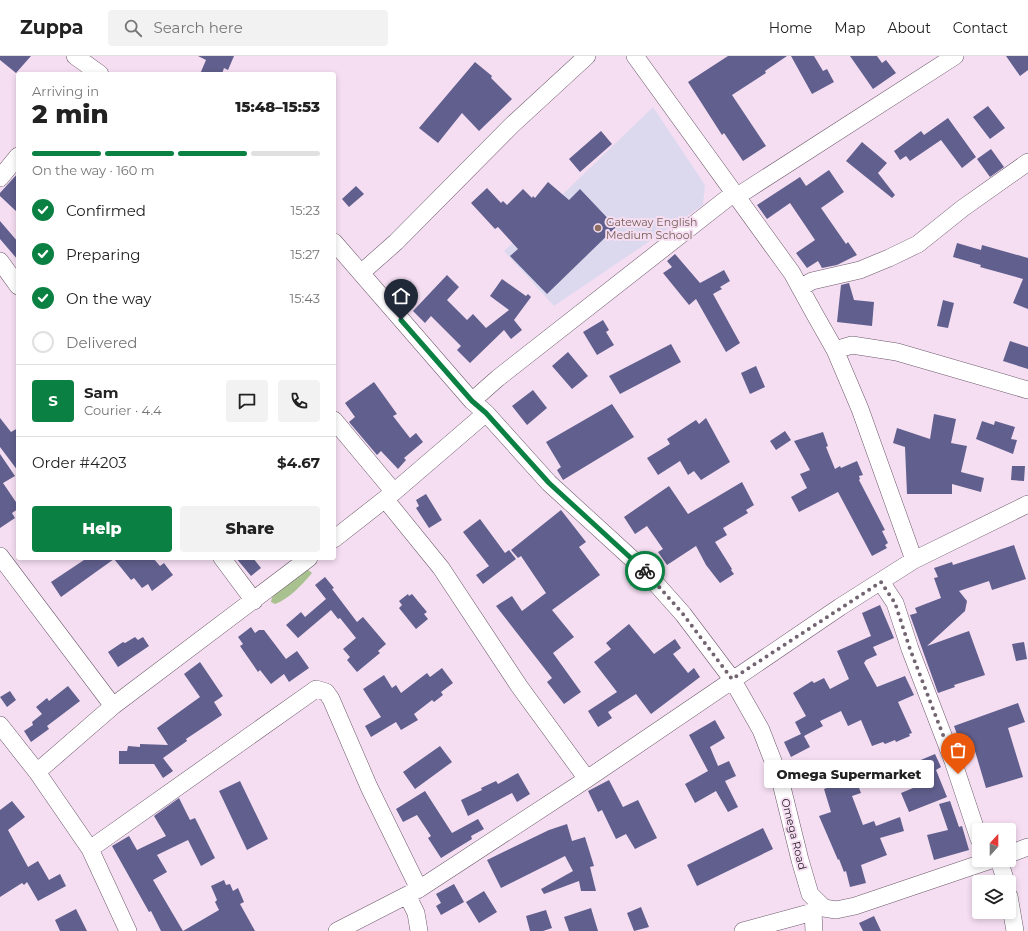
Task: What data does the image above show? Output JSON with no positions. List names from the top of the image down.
{
  "streets": {
    "street": ["Omega Road"]
  },
  "places": ["Gateway English Medium School", "Omega Supermarket"],
  "north": "top",
  "page": {
    "header": "Zuppa",
    "search": "Search here",
    "nav": [
      "Home",
      "Map",
      "About",
      "Contact"
    ],
    "heading": ["2 min", "Arriving in", "15:48–15:53"],
    "panel": [
      "Sam",
      "Courier · 4.4",
      "Order #4203",
      "$4.67"
    ],
    "bar": "On the way · 160 m",
    "list": [
      ["Confirmed", "15:23"],
      ["Preparing", "15:27"],
      ["On the way", "15:43"],
      "Delivered"
    ],
    "round": "S",
    "buttons": ["Help", "Share"],
    "bubble": "Omega Supermarket"
  }
}
